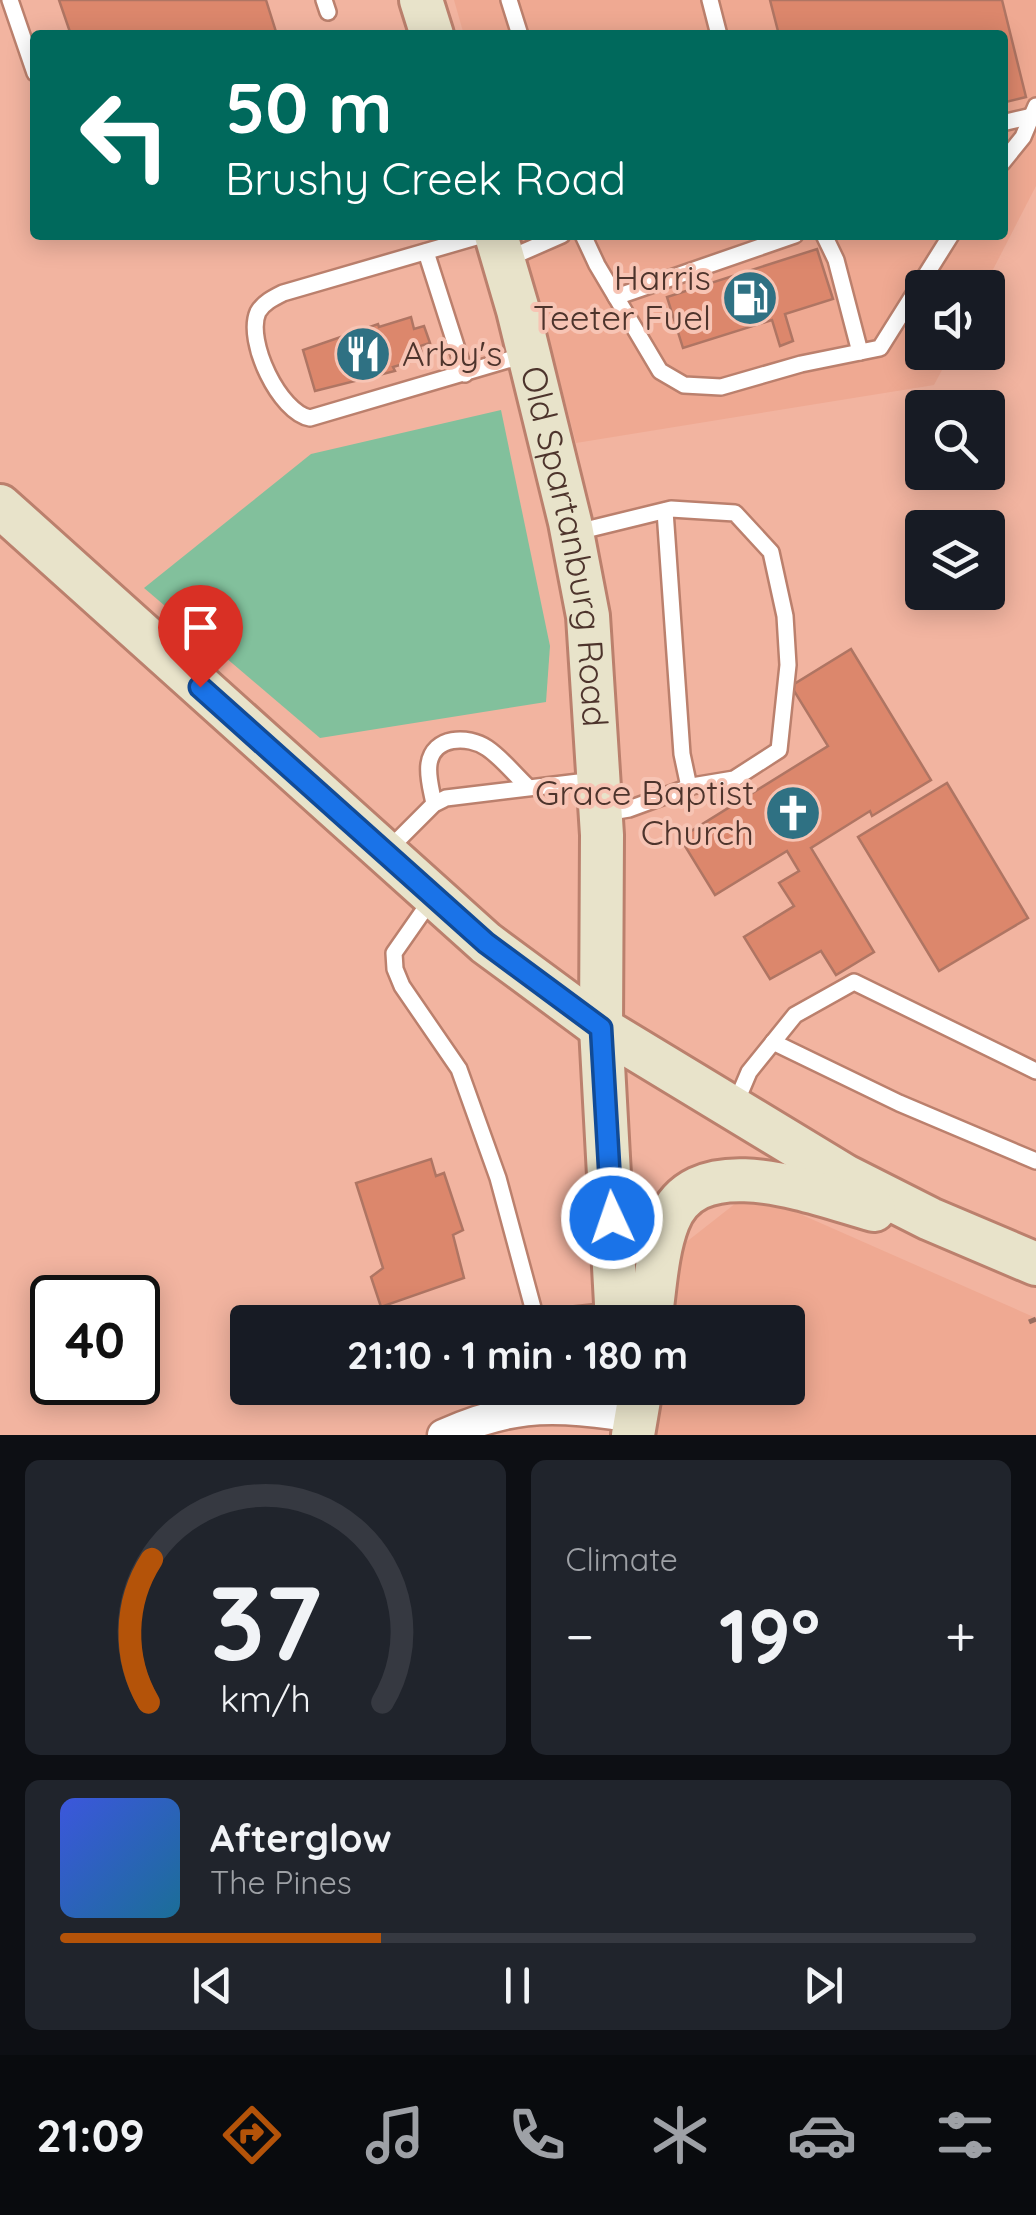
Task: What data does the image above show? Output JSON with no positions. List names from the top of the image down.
{
  "streets": {
    "main road": ["Old Spartanburg Road"]
  },
  "places": {
    "fuel station": ["Harris Teeter Fuel"],
    "restaurant": ["Arby's"],
    "church": ["Grace Baptist Church"]
  },
  "page": {
    "turn": ["50 m", "Brushy Creek Road"],
    "limit": "40",
    "trip": "21:10 · 1 min · 180 m",
    "tile": "Climate",
    "heat": ["−", "19°", "+"],
    "song": ["Afterglow", "The Pines"],
    "tabs": "21:09",
    "gauge": ["37", "km/h"]
  }
}
